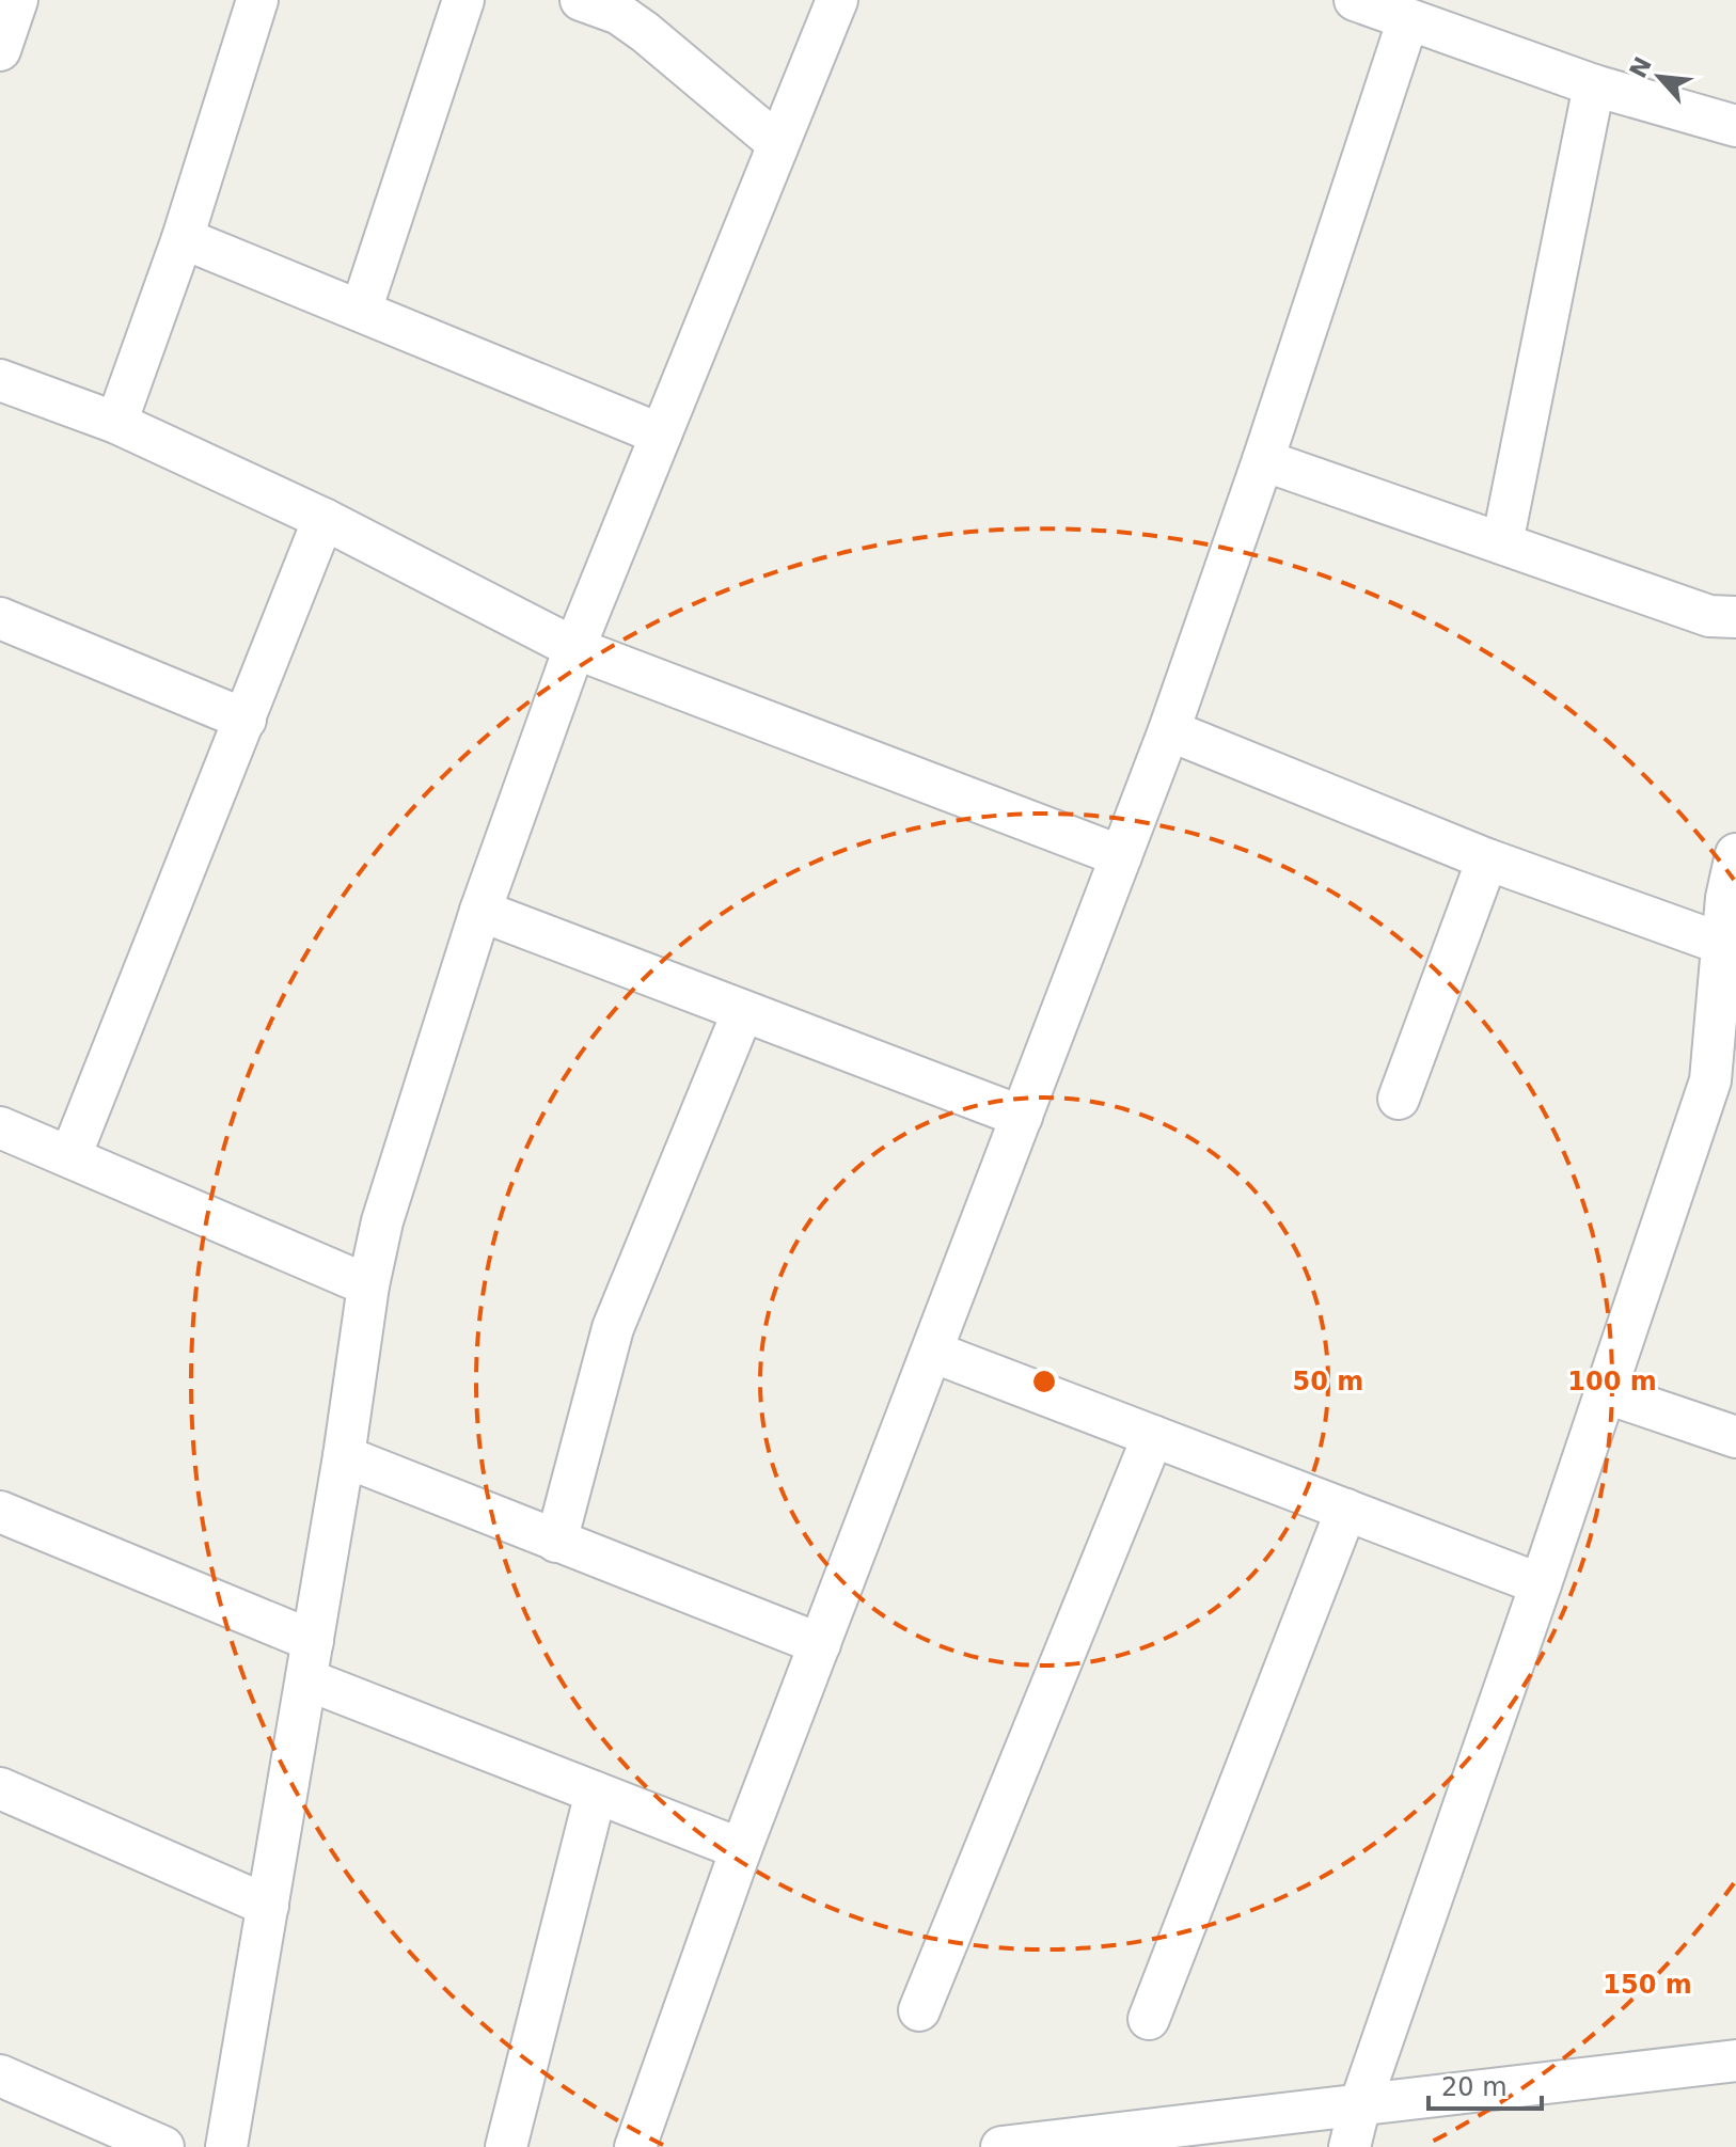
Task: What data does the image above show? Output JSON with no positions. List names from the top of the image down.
{
  "scale_bar": "20 m",
  "north": "top left",
  "rings": ["50 m", "100 m", "150 m"]
}
